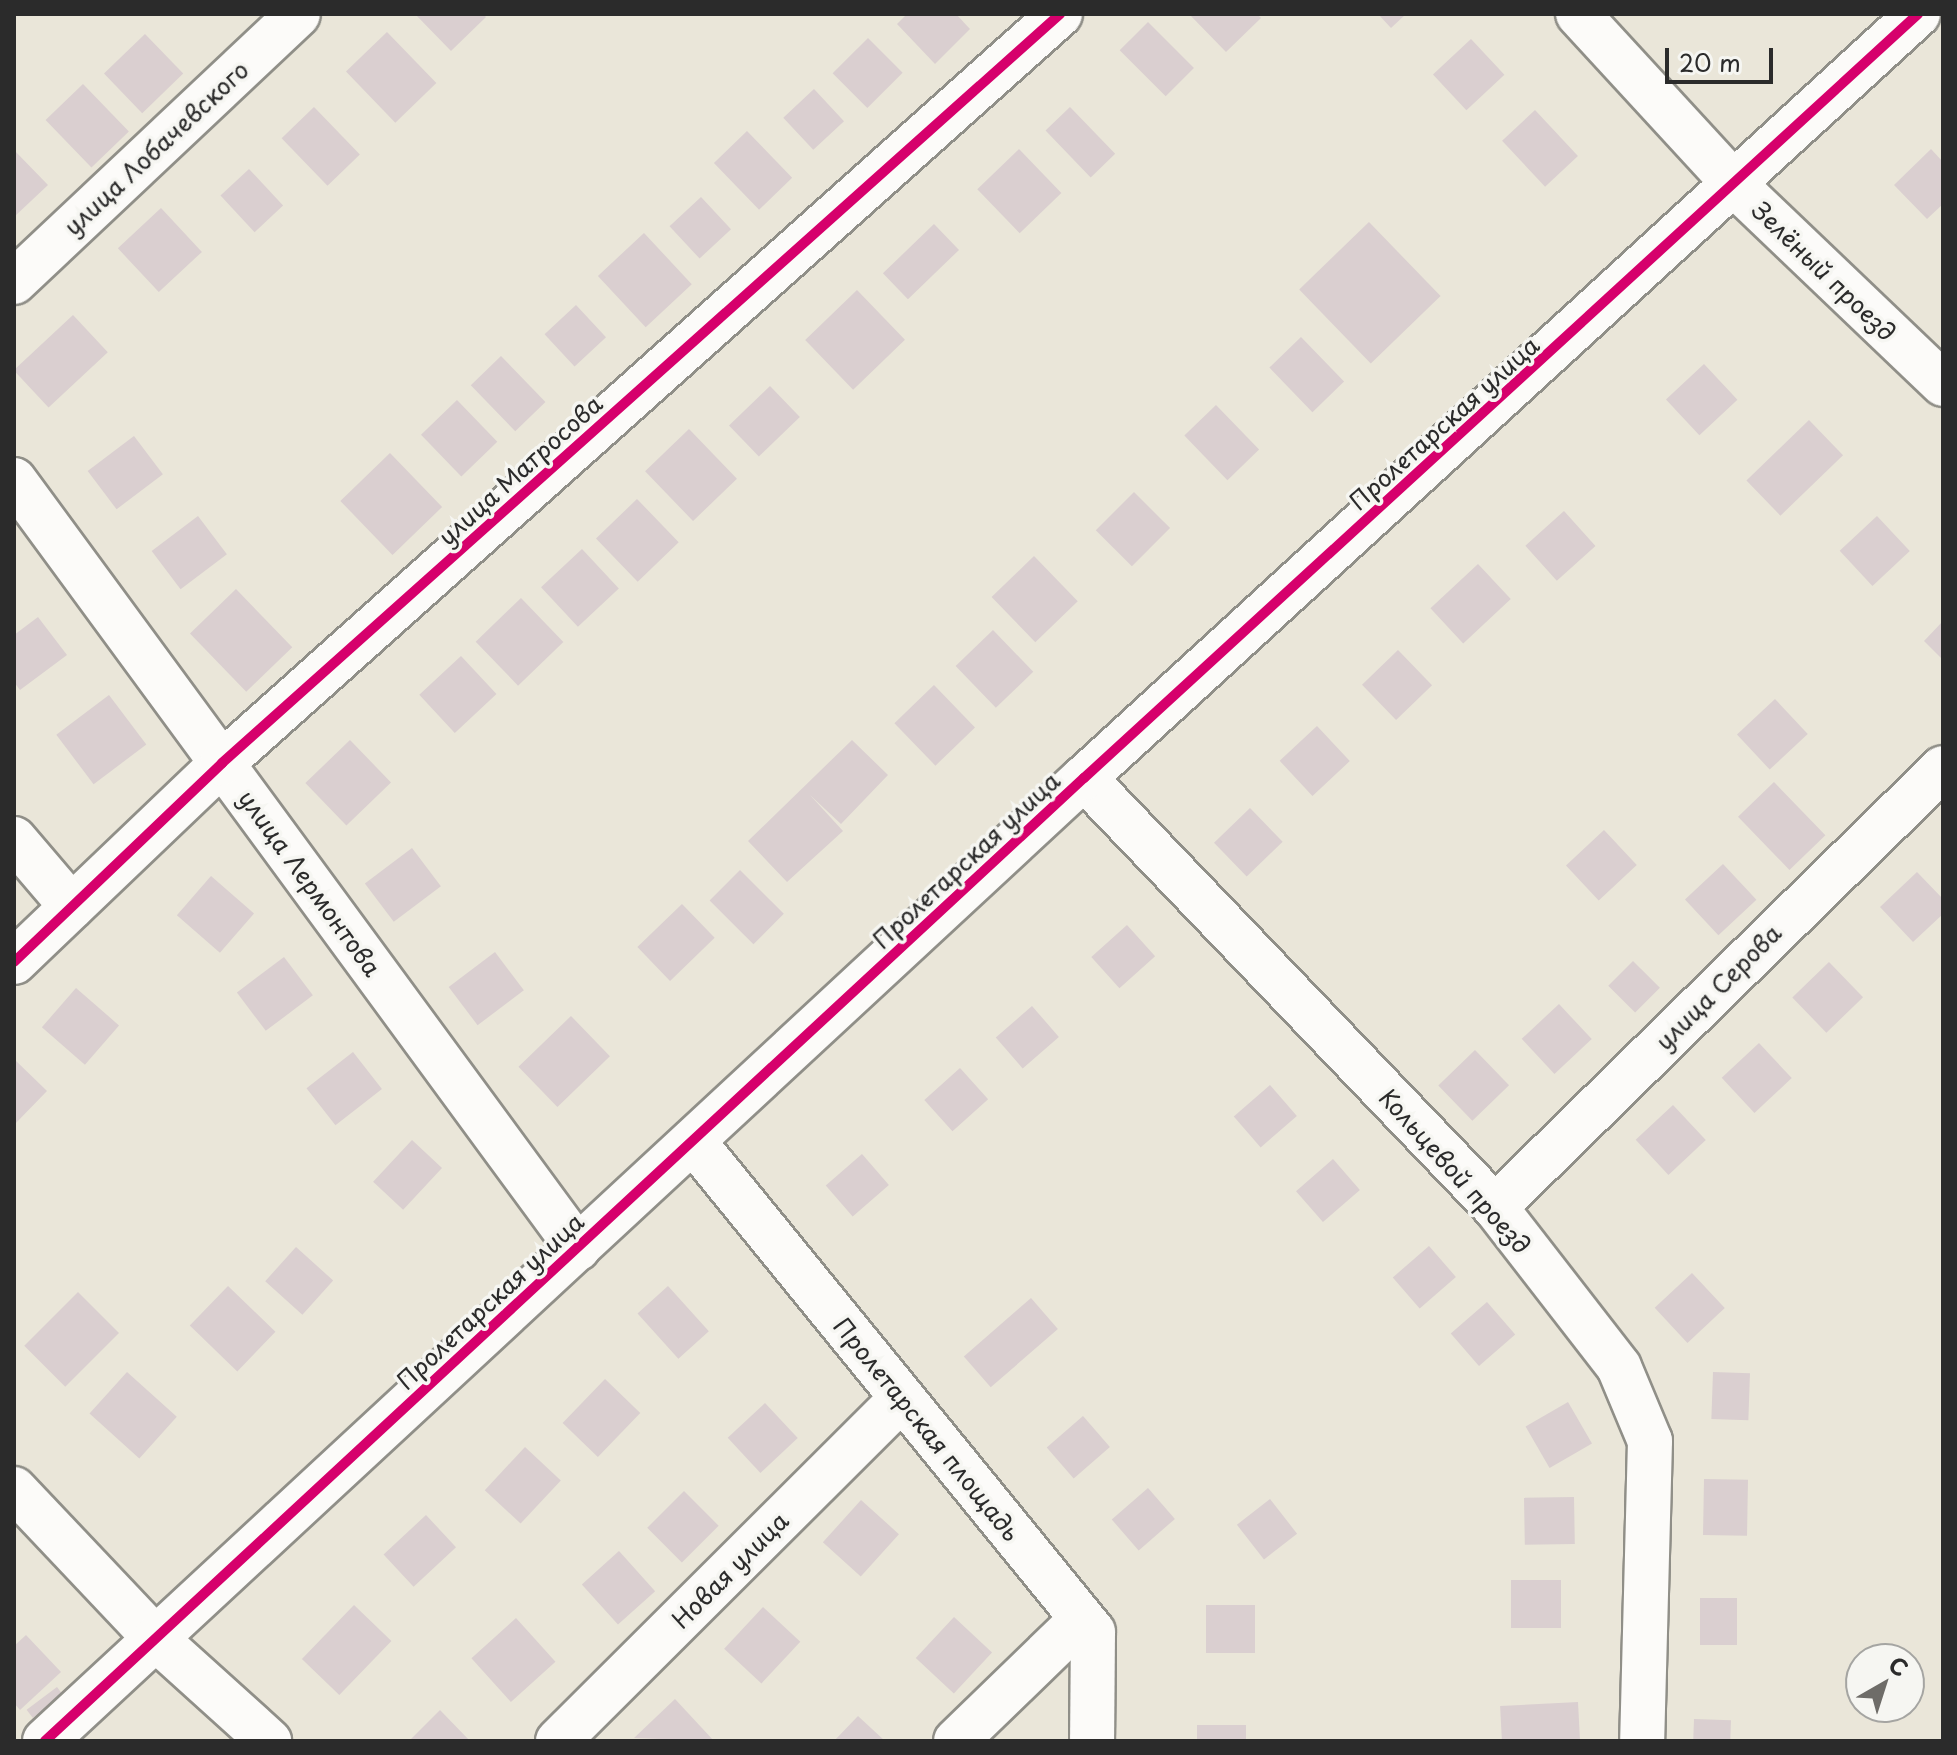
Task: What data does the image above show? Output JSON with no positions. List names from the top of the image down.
{
  "streets": {
    "street": [
      "улица Лобачевского",
      "Зелёный проезд",
      "Пролетарская улица",
      "улица Матросова",
      "улица Лермонтова",
      "улица Серова",
      "Кольцевой проезд",
      "Пролетарская площадь",
      "Новая улица"
    ]
  },
  "crossings": [
    ["Зелёный проезд", "Пролетарская улица"],
    ["Пролетарская улица", "улица Лермонтова"],
    ["Пролетарская улица", "Кольцевой проезд"],
    ["Пролетарская улица", "Пролетарская площадь"],
    ["улица Матросова", "улица Лермонтова"],
    ["улица Серова", "Кольцевой проезд"],
    ["Пролетарская площадь", "Новая улица"]
  ],
  "scale_bar": "20 m",
  "north": "top right"
}
